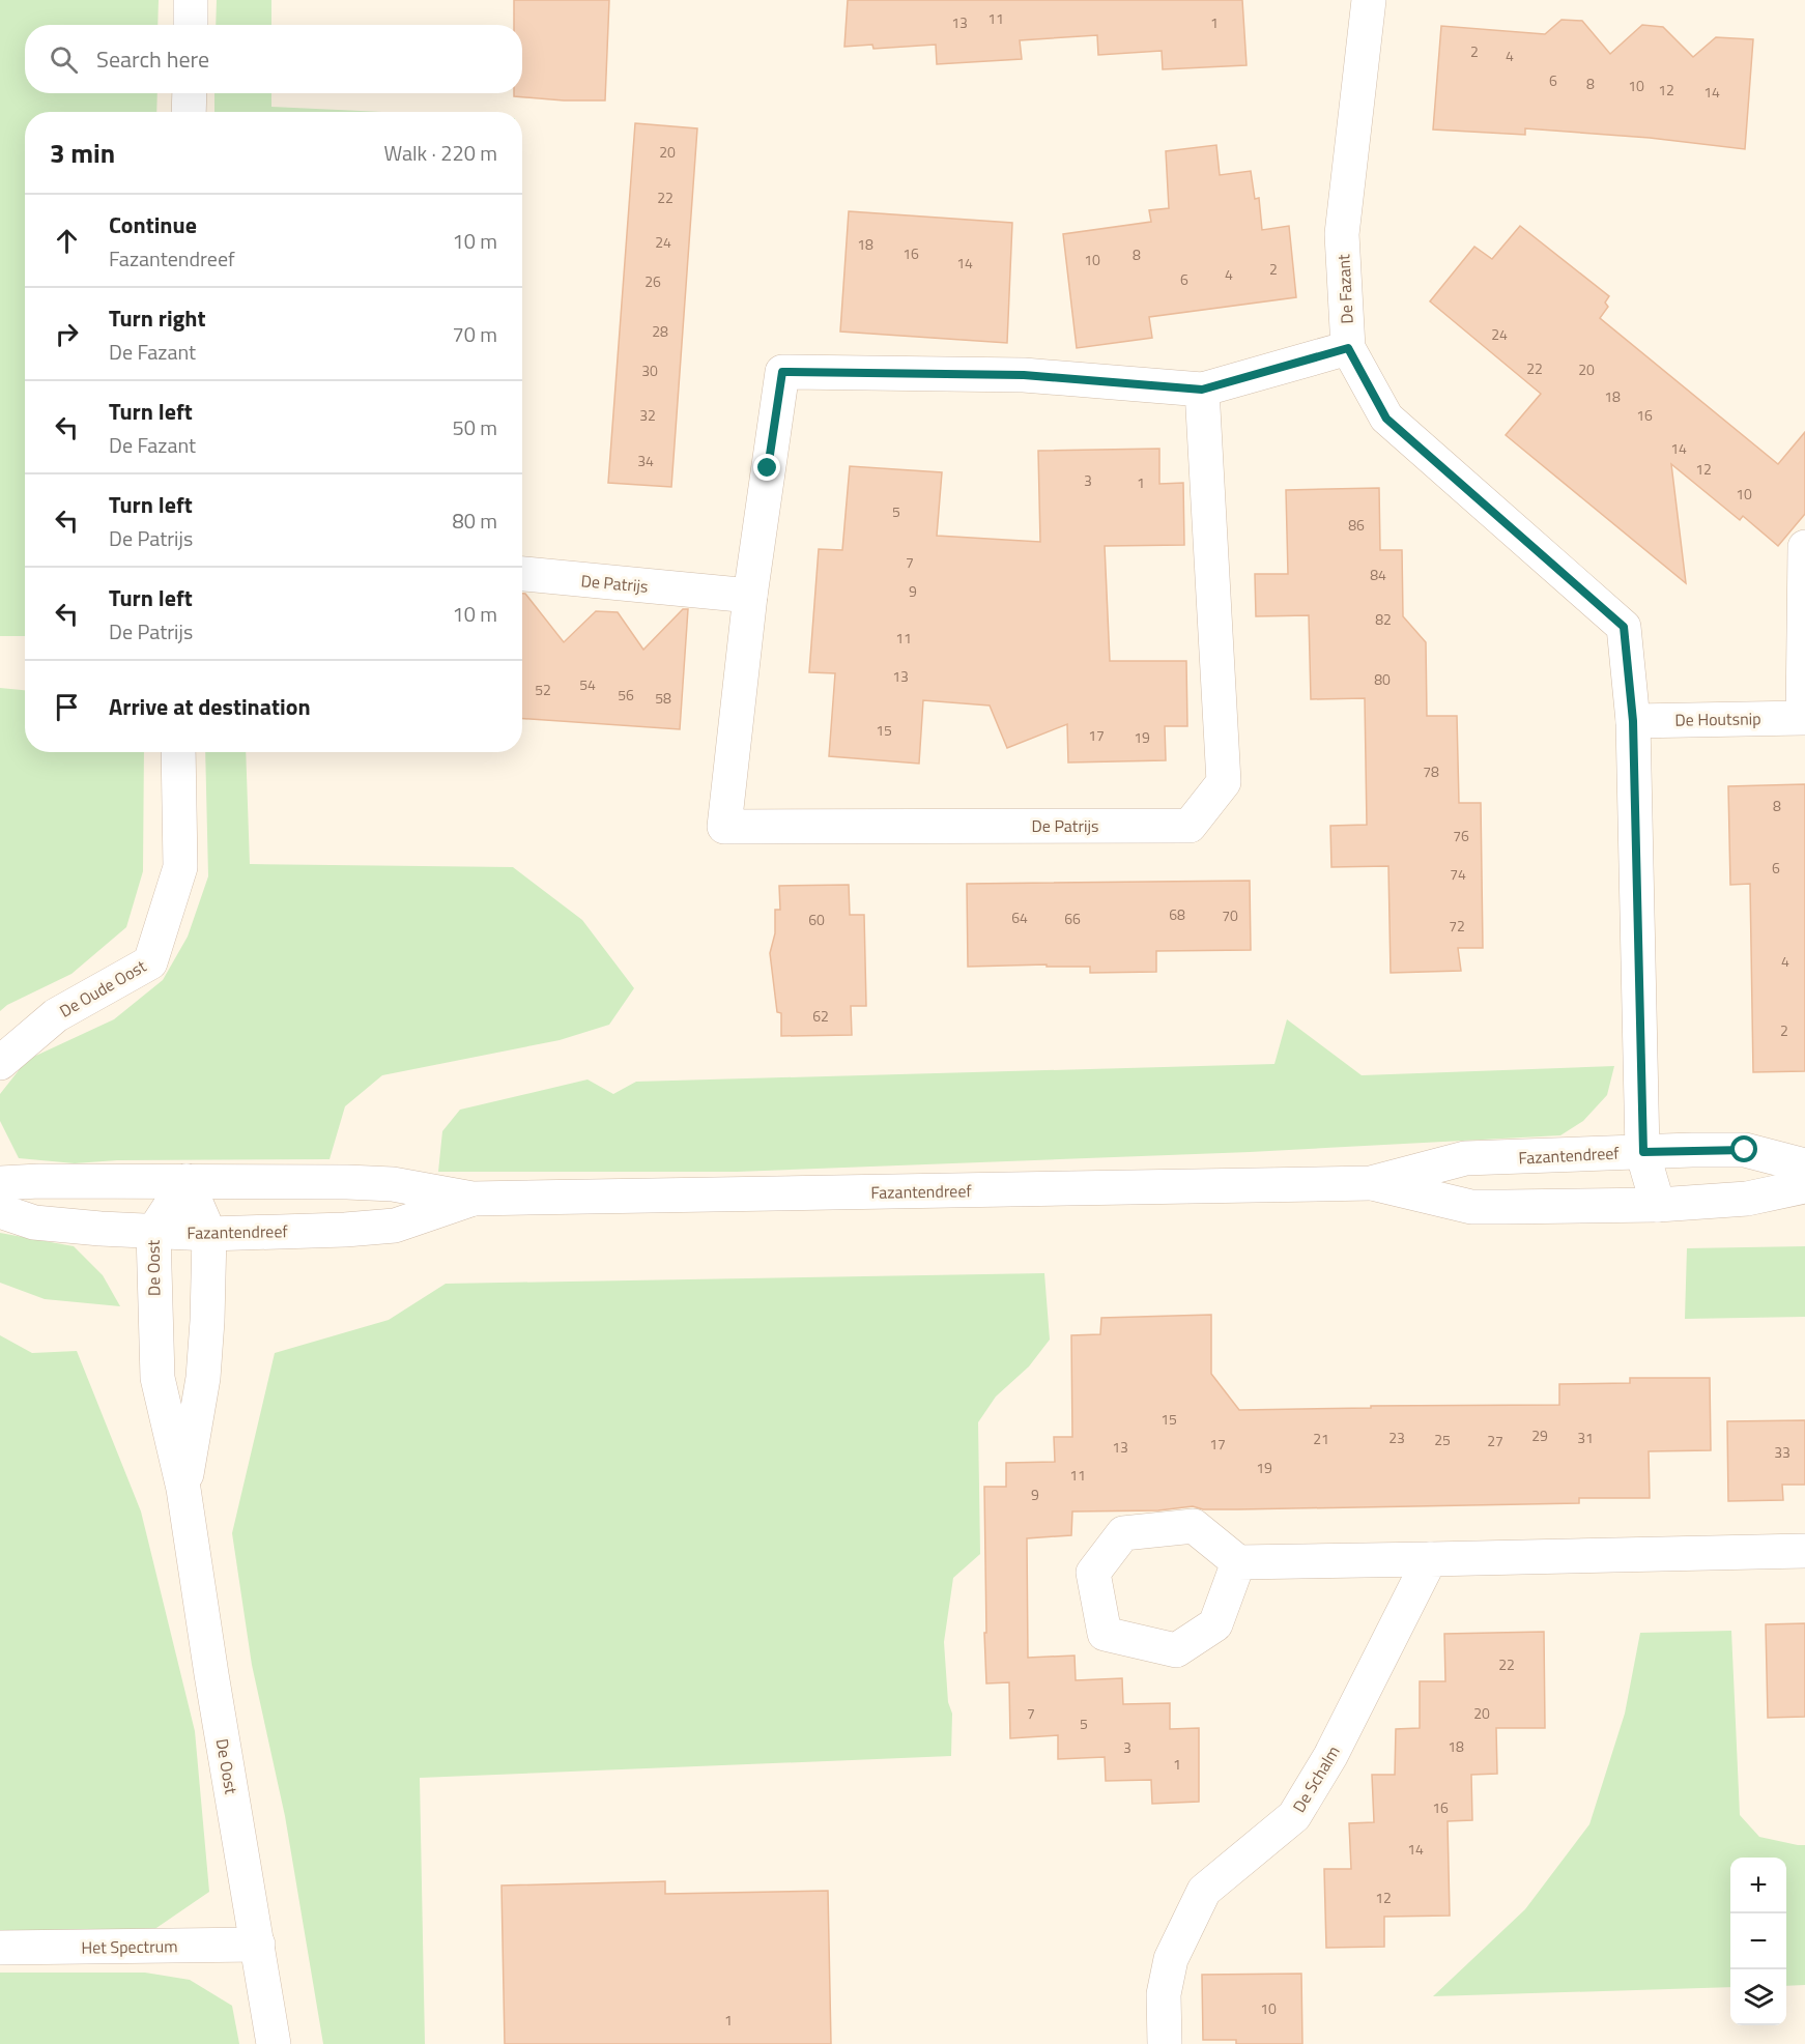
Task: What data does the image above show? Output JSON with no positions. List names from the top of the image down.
{
  "streets": {
    "street": [
      "De Fazant",
      "De Patrijs",
      "De Houtsnip",
      "De Oude Oost",
      "Fazantendreef",
      "De Oost",
      "De Schalm",
      "Het Spectrum"
    ]
  },
  "crossings": [
    ["De Fazant", "De Patrijs"],
    ["De Fazant", "De Houtsnip"],
    ["De Fazant", "Fazantendreef"],
    ["Fazantendreef", "De Oost"],
    ["De Oost", "Het Spectrum"]
  ],
  "house_numbers": [
    "11",
    "13",
    "1",
    "2",
    "4",
    "6",
    "8",
    "10",
    "12",
    "14",
    "20",
    "22",
    "24",
    "18",
    "16",
    "8",
    "10",
    "14",
    "2",
    "4",
    "6",
    "26",
    "28",
    "24",
    "22",
    "20",
    "30",
    "18",
    "32",
    "16",
    "14",
    "34",
    "12",
    "3",
    "1",
    "10",
    "5",
    "86",
    "7",
    "84",
    "9",
    "82",
    "11",
    "13",
    "80",
    "54",
    "52",
    "56",
    "58",
    "15",
    "17",
    "19",
    "78",
    "8",
    "76",
    "6",
    "74",
    "68",
    "70",
    "64",
    "66",
    "60",
    "72",
    "4",
    "62",
    "2",
    "15",
    "29",
    "23",
    "31",
    "21",
    "25",
    "27",
    "17",
    "13",
    "33",
    "19",
    "11",
    "9",
    "22",
    "7",
    "20",
    "5",
    "18",
    "3",
    "1",
    "16",
    "14",
    "12",
    "10",
    "1"
  ],
  "page": {
    "search": "Search here",
    "heading": ["3 min", "Walk · 220 m"],
    "list": [
      ["Continue", "Fazantendreef", "10 m"],
      ["Turn right", "De Fazant", "70 m"],
      ["Turn left", "De Fazant", "50 m"],
      ["Turn left", "De Patrijs", "80 m"],
      ["Turn left", "De Patrijs", "10 m"],
      "Arrive at destination"
    ],
    "map_buttons": ["+", "−"]
  }
}
